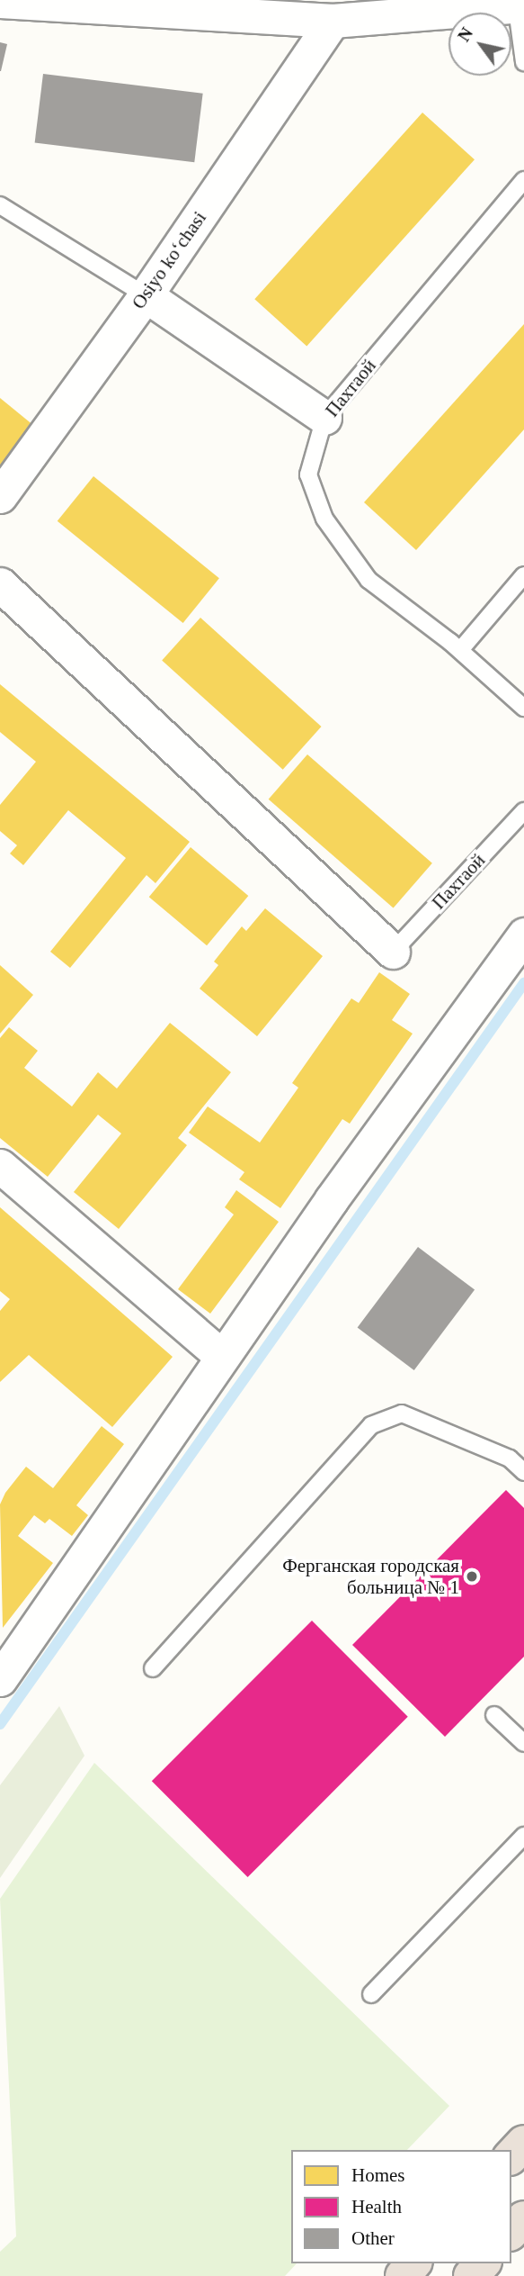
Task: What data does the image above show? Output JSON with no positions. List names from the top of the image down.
{
  "streets": {
    "street": ["Osiyo koʻchasi"],
    "lane": ["Пахтаой"]
  },
  "places": ["Ферганская городская больница № 1"],
  "legend": ["Homes", "Health", "Other"],
  "north": "top left"
}
